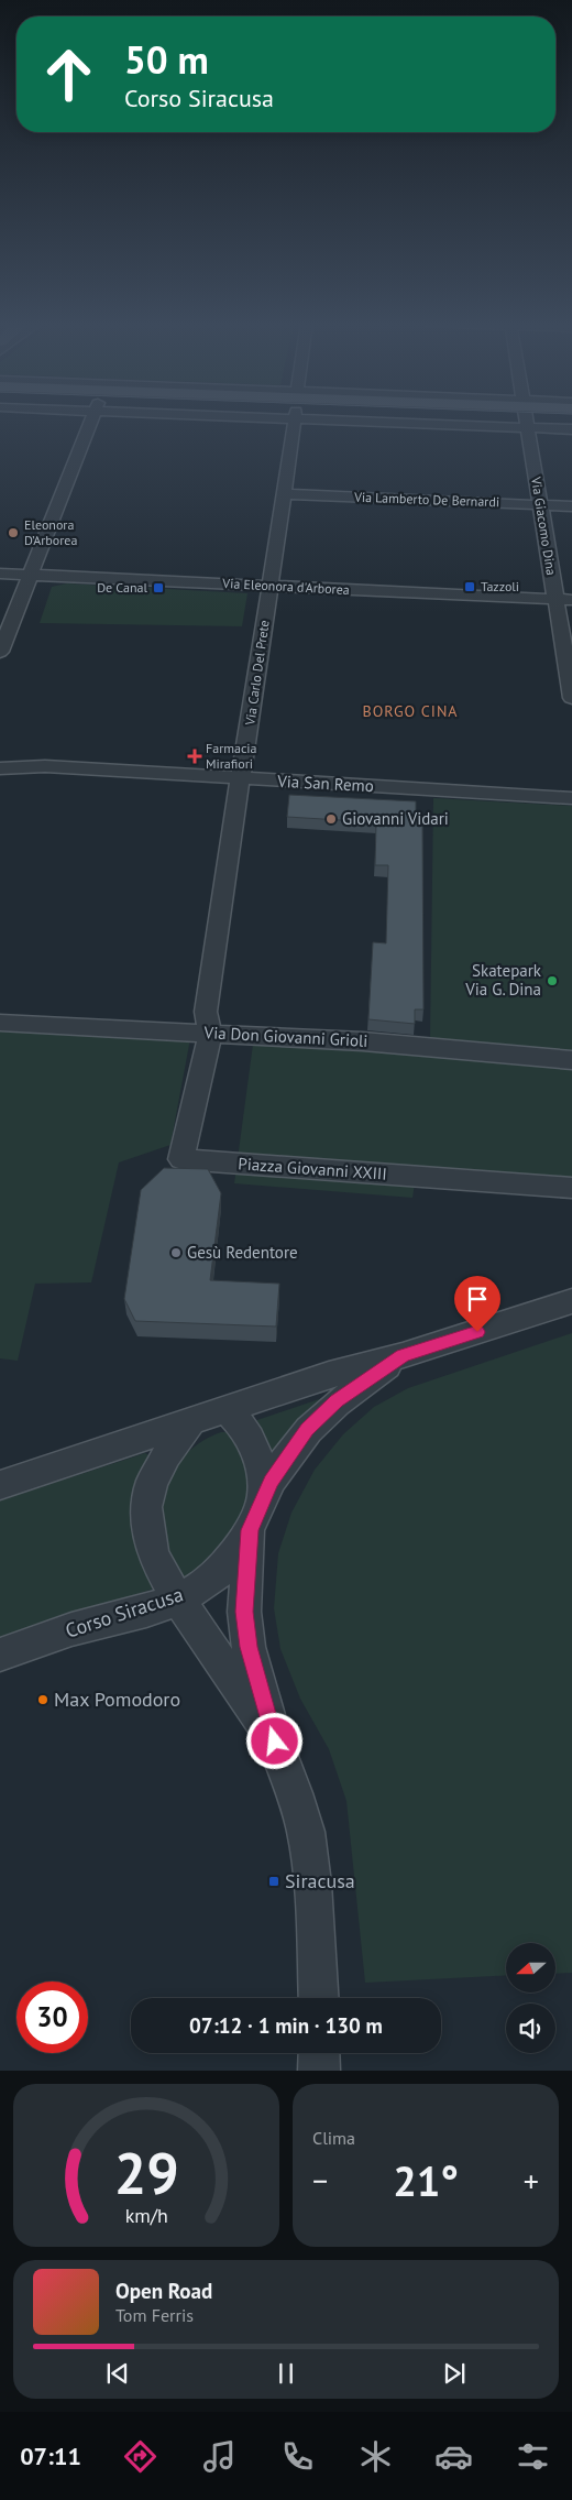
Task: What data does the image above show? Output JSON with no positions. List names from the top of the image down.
{
  "streets": {
    "street": [
      "Via Lamberto De Bernardi",
      "Via Giacomo Dina",
      "Via Eleonora d'Arborea",
      "Via Carlo Del Prete",
      "Via San Remo",
      "Via Don Giovanni Grioli",
      "Piazza Giovanni XXIII",
      "Corso Siracusa"
    ]
  },
  "crossings": [
    ["Via Lamberto De Bernardi", "Via Giacomo Dina"],
    ["Via Lamberto De Bernardi", "Via Carlo Del Prete"],
    ["Via Giacomo Dina", "Via Eleonora d'Arborea"],
    ["Via Eleonora d'Arborea", "Via Carlo Del Prete"],
    ["Via Carlo Del Prete", "Via San Remo"],
    ["Via Carlo Del Prete", "Via Don Giovanni Grioli"],
    ["Via Carlo Del Prete", "Piazza Giovanni XXIII"],
    ["Via Don Giovanni Grioli", "Piazza Giovanni XXIII"]
  ],
  "districts": ["BORGO CINA"],
  "places": {
    "other": [
      "Eleonora D’Arborea",
      "Giovanni Vidari",
      "Skatepark Via G. Dina",
      "Gesù Redentore",
      "Max Pomodoro"
    ],
    "transit": ["Tazzoli", "De Canal", "Siracusa"],
    "health": ["Farmacia Mirafiori"]
  },
  "north": "left",
  "page": {
    "turn": ["50 m", "Corso Siracusa"],
    "limit": "30",
    "trip": "07:12 · 1 min · 130 m",
    "tile": "Clima",
    "heat": ["−", "21°", "+"],
    "song": ["Open Road", "Tom Ferris"],
    "tabs": "07:11",
    "gauge": ["29", "km/h"]
  }
}
